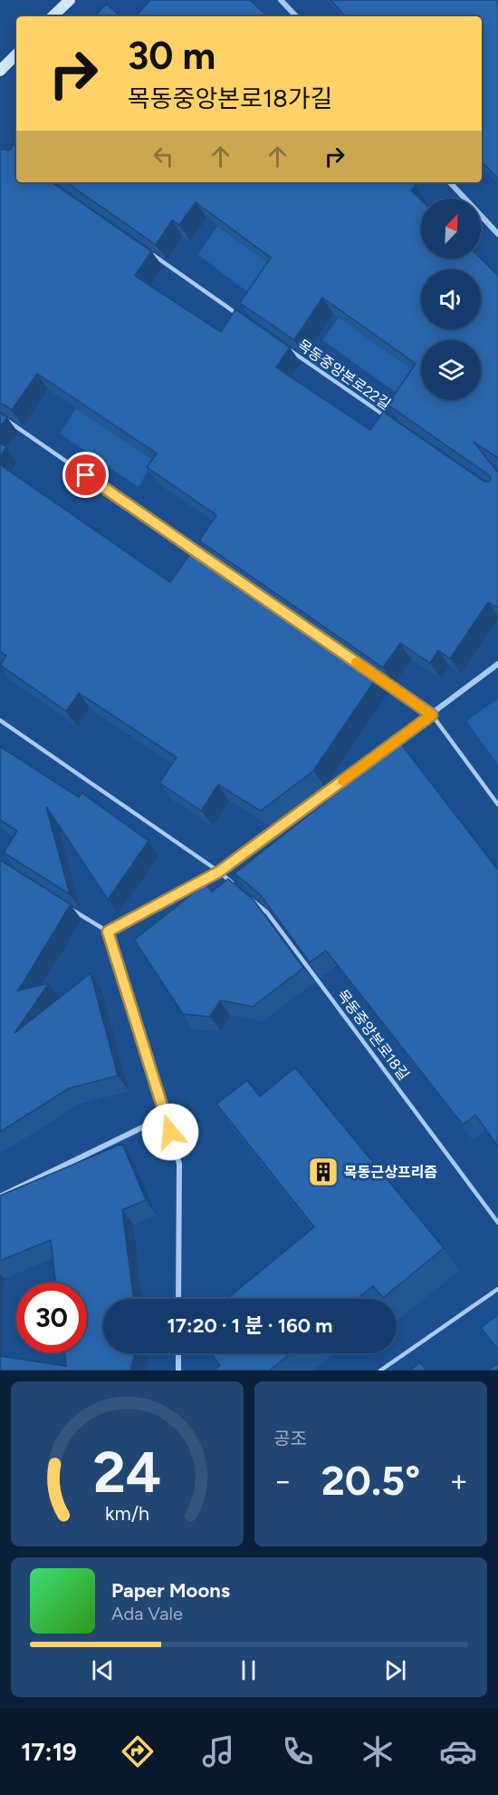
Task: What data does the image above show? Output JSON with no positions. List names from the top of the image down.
{
  "streets": {
    "lane": ["목동중앙본로22길", "목동중앙본로18길"]
  },
  "places": {
    "building": ["목동근상프리즘"]
  },
  "north": "top right",
  "page": {
    "turn": ["30 m", "목동중앙본로18가길"],
    "limit": "30",
    "trip": "17:20 · 1 분 · 160 m",
    "tile": "공조",
    "heat": ["−", "20.5°", "+"],
    "song": ["Paper Moons", "Ada Vale"],
    "tabs": "17:19",
    "gauge": ["24", "km/h"]
  }
}
